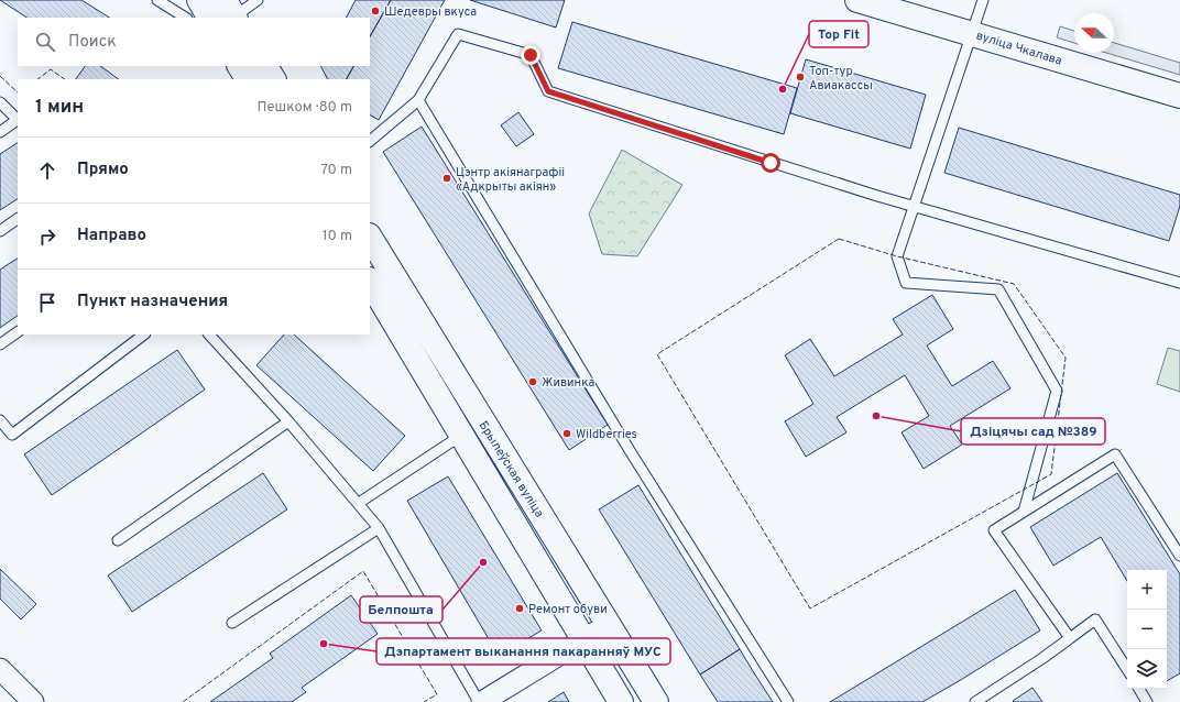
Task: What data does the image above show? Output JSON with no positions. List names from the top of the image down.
{
  "streets": {
    "main road": ["вуліца Чкалава", "Брылеўская вуліца"]
  },
  "places": [
    "Шедевры вкуса",
    "Топ-тур Авиакассы",
    "Top Fit",
    "Цэнтр акіянаграфіі «Адкрыты акіян»",
    "Живинка",
    "Дзіцячы сад №389",
    "Wildberries",
    "Белпошта",
    "Ремонт обуви",
    "Дэпартамент выканання пакаранняў МУС"
  ],
  "north": "left",
  "page": {
    "search": "Поиск",
    "heading": ["1 мин", "Пешком · 80 m"],
    "list": [
      ["Прямо", "70 m"],
      ["Направо", "10 m"],
      "Пункт назначения"
    ],
    "map_buttons": ["+", "−"]
  }
}
